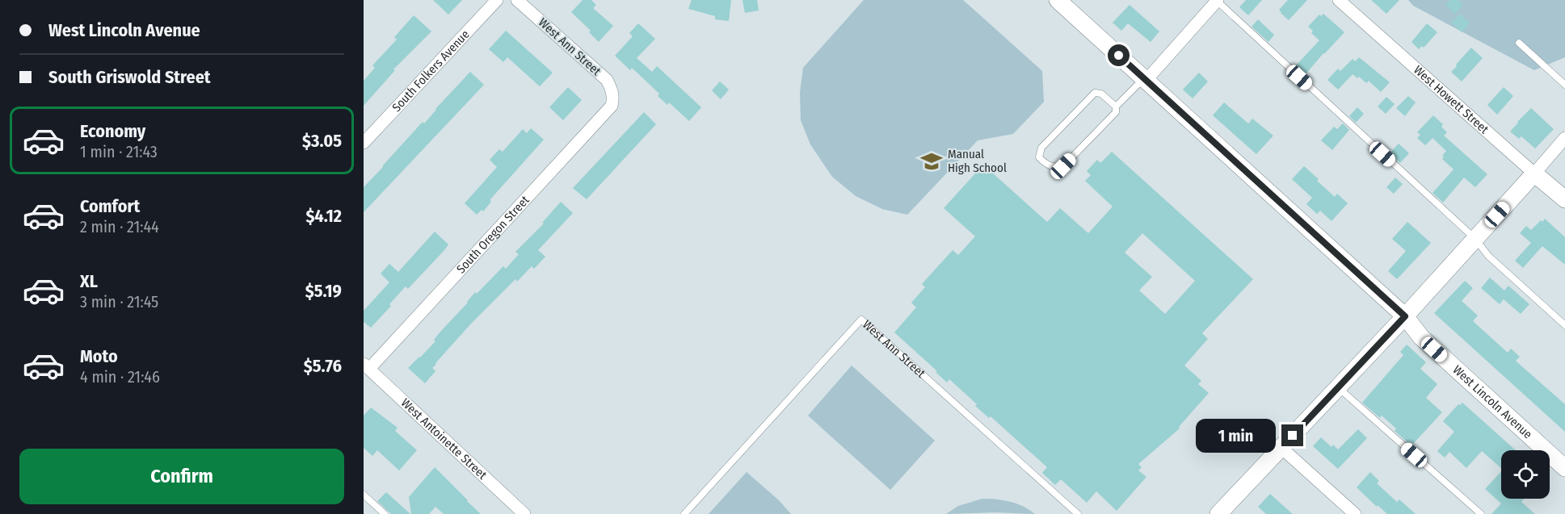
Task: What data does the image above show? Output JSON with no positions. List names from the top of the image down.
{
  "streets": {
    "main road": ["West Howett Street", "West Lincoln Avenue"],
    "street": [
      "West Ann Street",
      "South Folkers Avenue",
      "South Oregon Street",
      "West Antoinette Street"
    ]
  },
  "crossings": [
    ["West Ann Street", "South Oregon Street"],
    ["South Oregon Street", "West Antoinette Street"]
  ],
  "places": {
    "school or university": ["Manual High School"]
  },
  "page": {
    "banner": ["West Lincoln Avenue", "South Griswold Street"],
    "list": [
      {
        "name": "Economy",
        "note": "1 min · 21:43",
        "value": "$3.05"
      },
      {
        "name": "Comfort",
        "note": "2 min · 21:44",
        "value": "$4.12"
      },
      {
        "name": "XL",
        "note": "3 min · 21:45",
        "value": "$5.19"
      },
      {
        "name": "Moto",
        "note": "4 min · 21:46",
        "value": "$5.76"
      }
    ],
    "bubble": "1 min",
    "buttons": "Confirm"
  }
}
